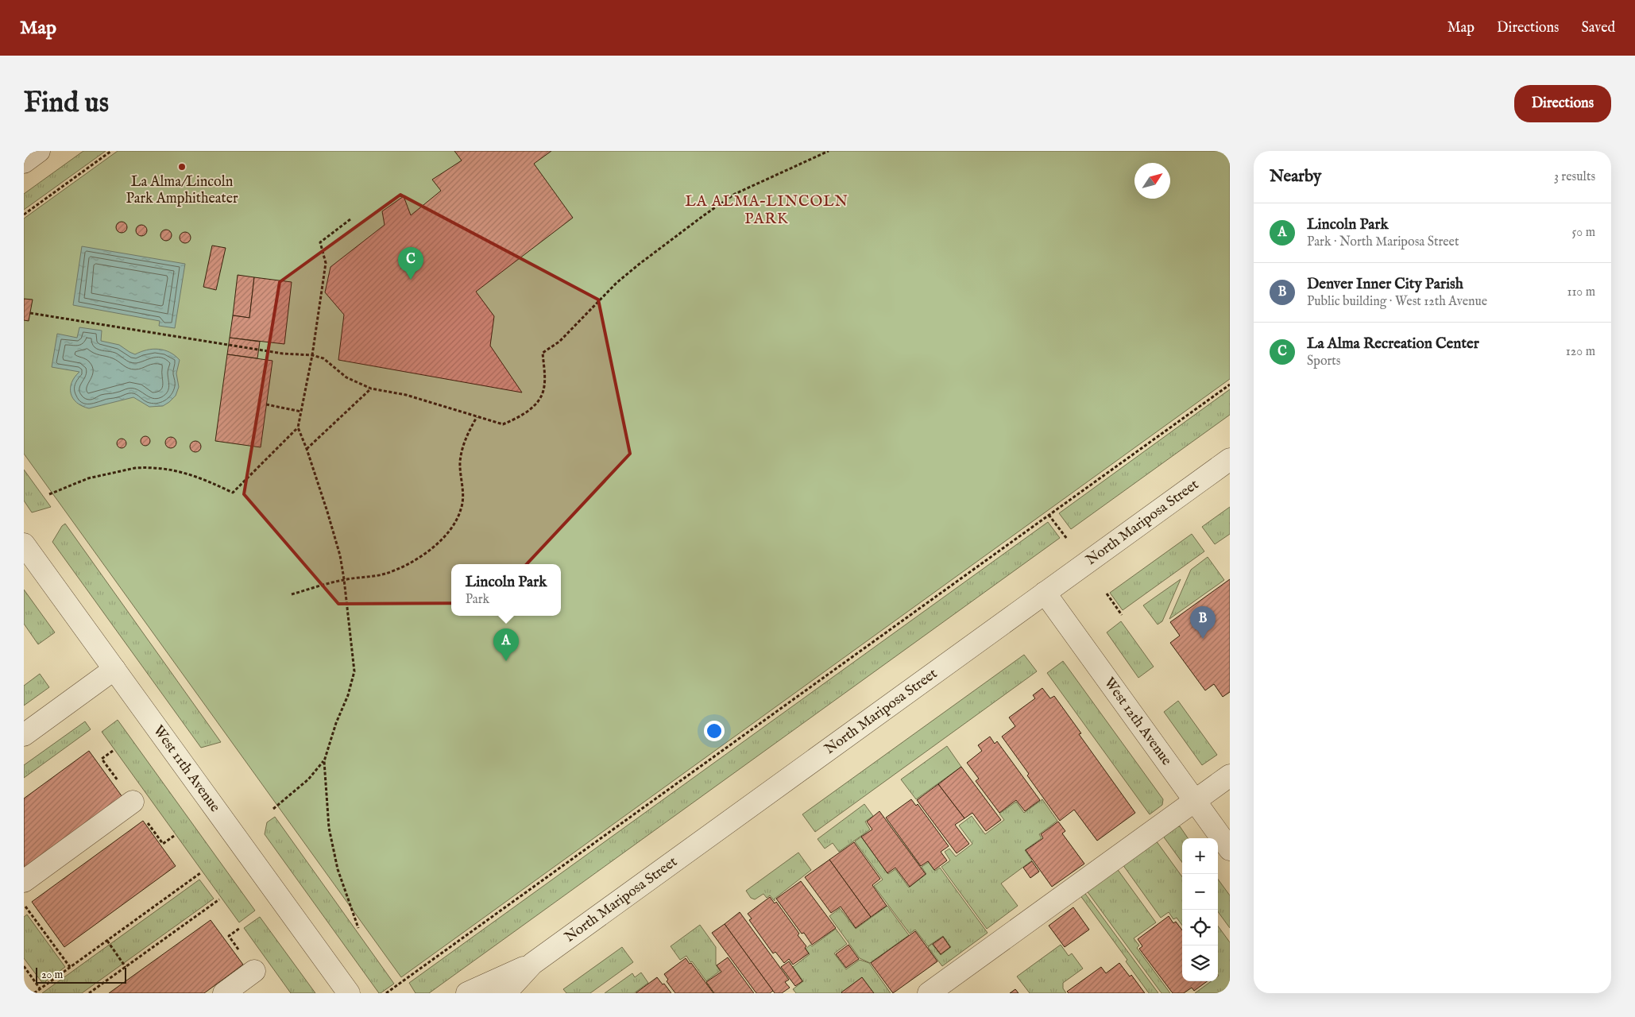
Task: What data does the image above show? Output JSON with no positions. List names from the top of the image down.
{
  "streets": {
    "street": ["North Mariposa Street", "West 12th Avenue", "West 11th Avenue"]
  },
  "crossings": [
    ["North Mariposa Street", "West 12th Avenue"]
  ],
  "districts": ["LA ALMA–LINCOLN PARK"],
  "places": ["La Alma/Lincoln Park Amphitheater"],
  "scale_bar": "20 m",
  "north": "top right",
  "page": {
    "header": "Map",
    "nav": ["Map", "Directions", "Saved"],
    "buttons": "Directions",
    "title": "Find us",
    "heading": ["Nearby", "3 results"],
    "list": [
      {
        "mark": "A",
        "name": "Lincoln Park",
        "note": "Park · North Mariposa Street",
        "value": "50 m"
      },
      {
        "mark": "B",
        "name": "Denver Inner City Parish",
        "note": "Public building · West 12th Avenue",
        "value": "110 m"
      },
      {
        "mark": "C",
        "name": "La Alma Recreation Center",
        "note": "Sports",
        "value": "120 m"
      }
    ],
    "pins": ["C", "B", "A"],
    "popup": ["Lincoln Park", "Park"],
    "map_buttons": ["+", "−"],
    "scale": "20 m"
  }
}
